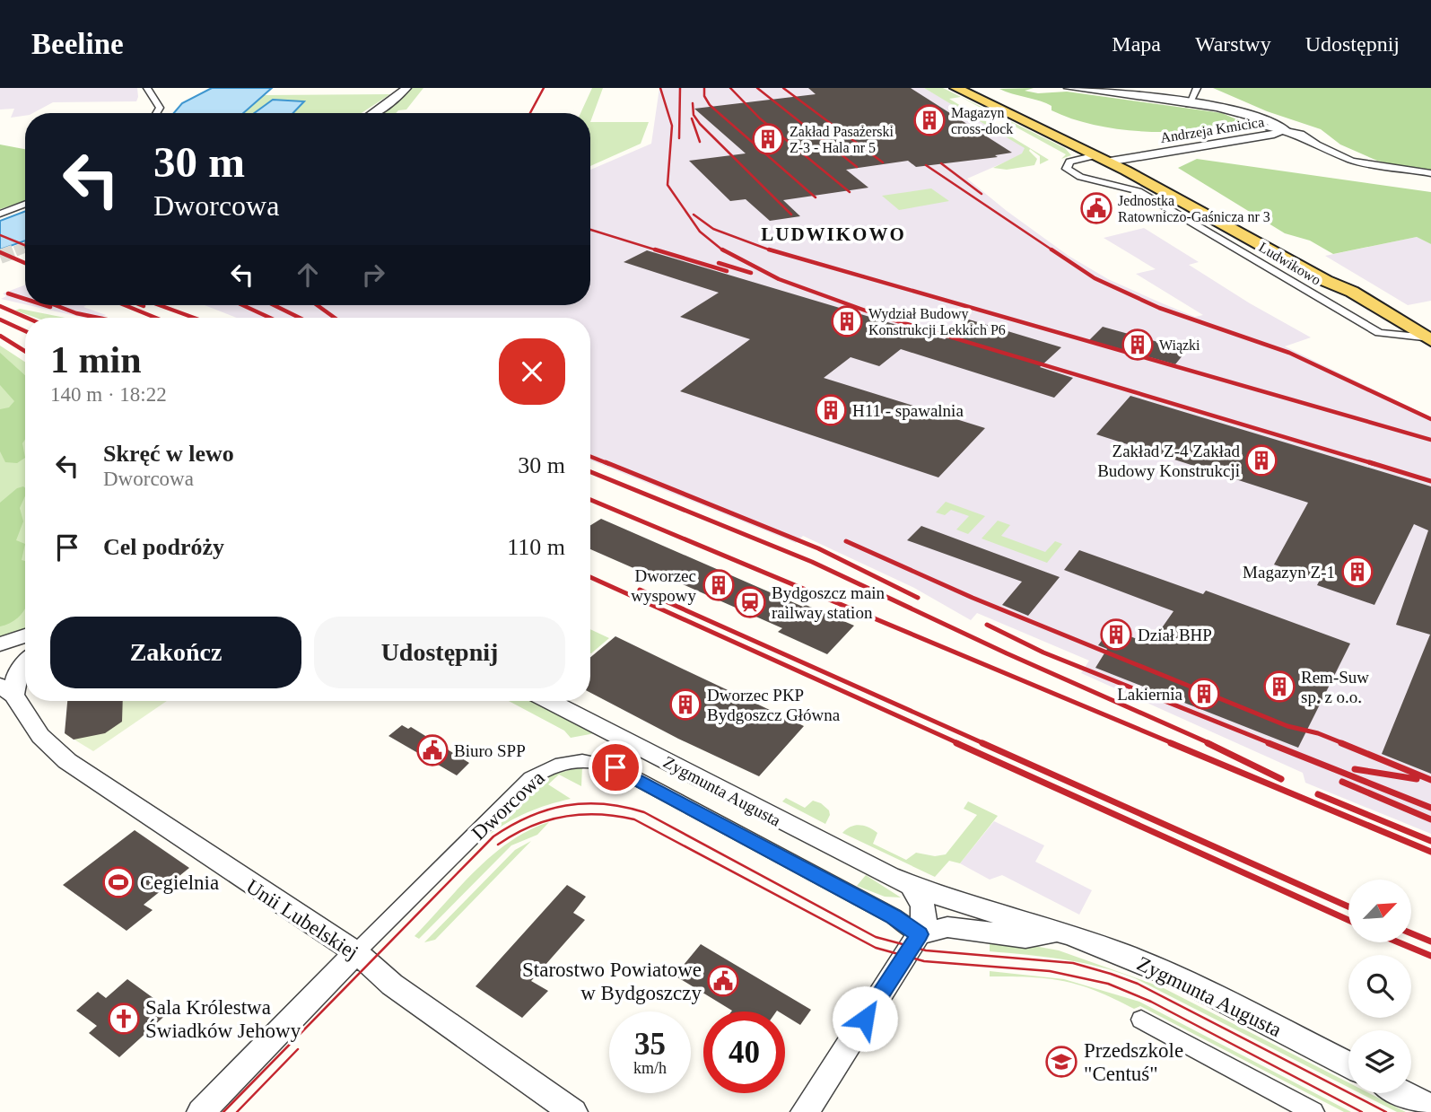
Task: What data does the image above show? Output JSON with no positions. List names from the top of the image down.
{
  "streets": {
    "street": [
      "Andrzeja Kmicica",
      "Ludwikowo",
      "Zygmunta Augusta",
      "Dworcowa",
      "Unii Lubelskiej"
    ]
  },
  "crossings": [
    ["Andrzeja Kmicica", "Ludwikowo"],
    ["Zygmunta Augusta", "Dworcowa"],
    ["Dworcowa", "Unii Lubelskiej"]
  ],
  "districts": ["LUDWIKOWO"],
  "places": {
    "building": [
      "Magazyn cross-dock",
      "Zakład Pasażerski Z-3 - Hala nr 5",
      "Wydział Budowy Konstrukcji Lekkich P6",
      "Wiązki",
      "H11 - spawalnia",
      "Zakład Z-4 Zakład Budowy Konstrukcji",
      "Magazyn Z-1",
      "Dworzec wyspowy",
      "Dział BHP",
      "Rem-Suw sp. z o.o.",
      "Lakiernia",
      "Dworzec PKP Bydgoszcz Główna"
    ],
    "public building": ["Jednostka Ratowniczo-Gaśnicza nr 3", "Biuro SPP", "Starostwo Powiatowe w Bydgoszczy"],
    "station": ["Bydgoszcz main railway station"],
    "sports": ["Cegielnia"],
    "church": ["Sala Królestwa Świadków Jehowy"],
    "school or university": ["Przedszkole \"Centuś\""]
  },
  "north": "top right",
  "page": {
    "header": "Beeline",
    "nav": ["Mapa", "Warstwy", "Udostępnij"],
    "turn": ["30 m", "Dworcowa"],
    "heading": ["1 min", "140 m · 18:22"],
    "list": [
      {
        "name": "Skręć w lewo",
        "note": "Dworcowa",
        "value": "30 m"
      },
      {
        "name": "Cel podróży",
        "value": "110 m"
      }
    ],
    "buttons": ["Zakończ", "Udostępnij"],
    "speed": "35 km/h",
    "limit": "40"
  }
}
